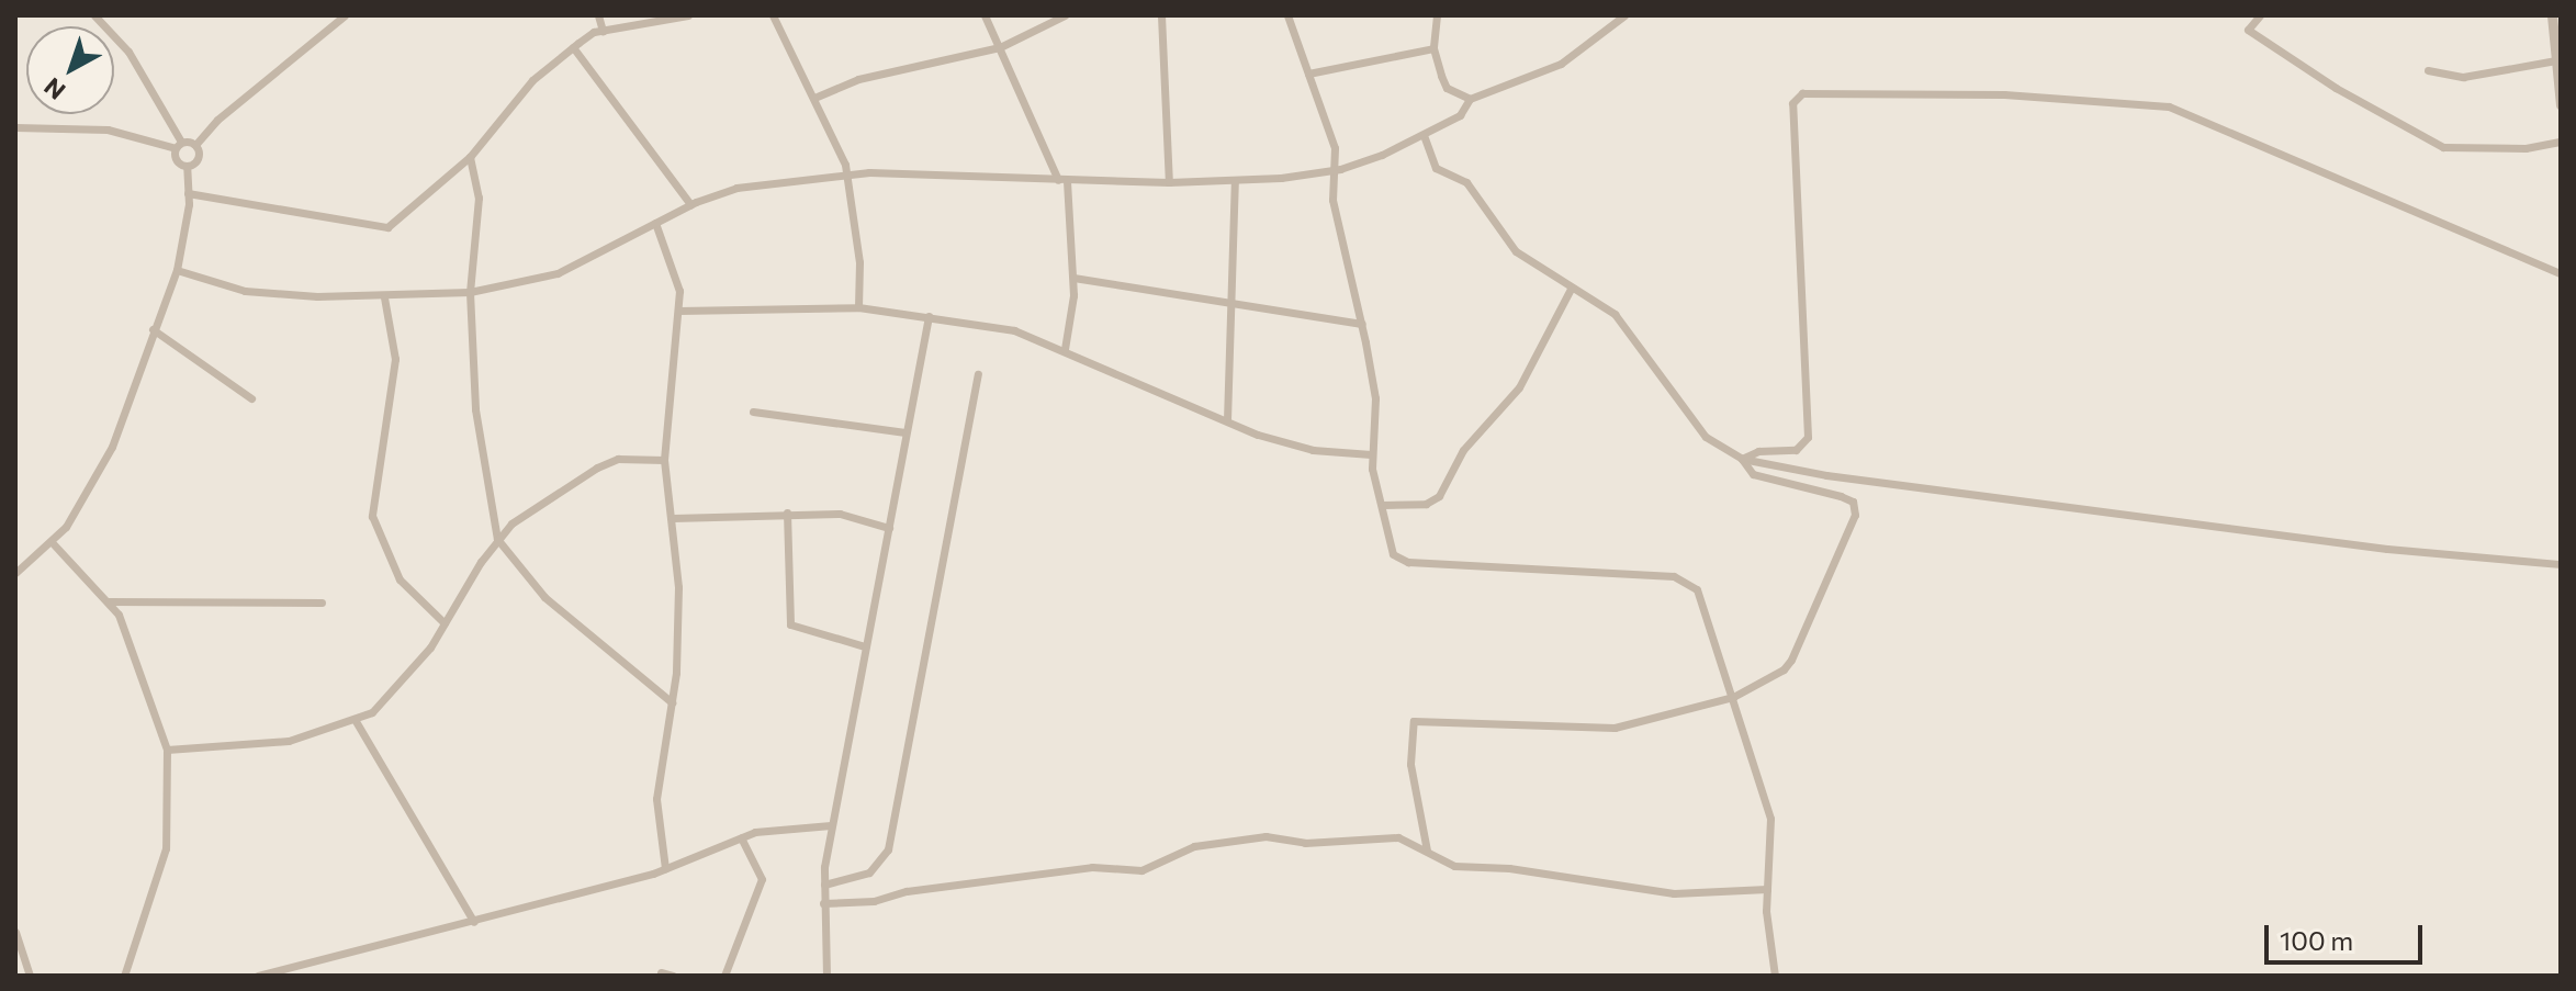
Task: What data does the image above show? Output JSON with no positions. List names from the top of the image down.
{
  "scale_bar": "100 m",
  "north": "bottom left"
}
